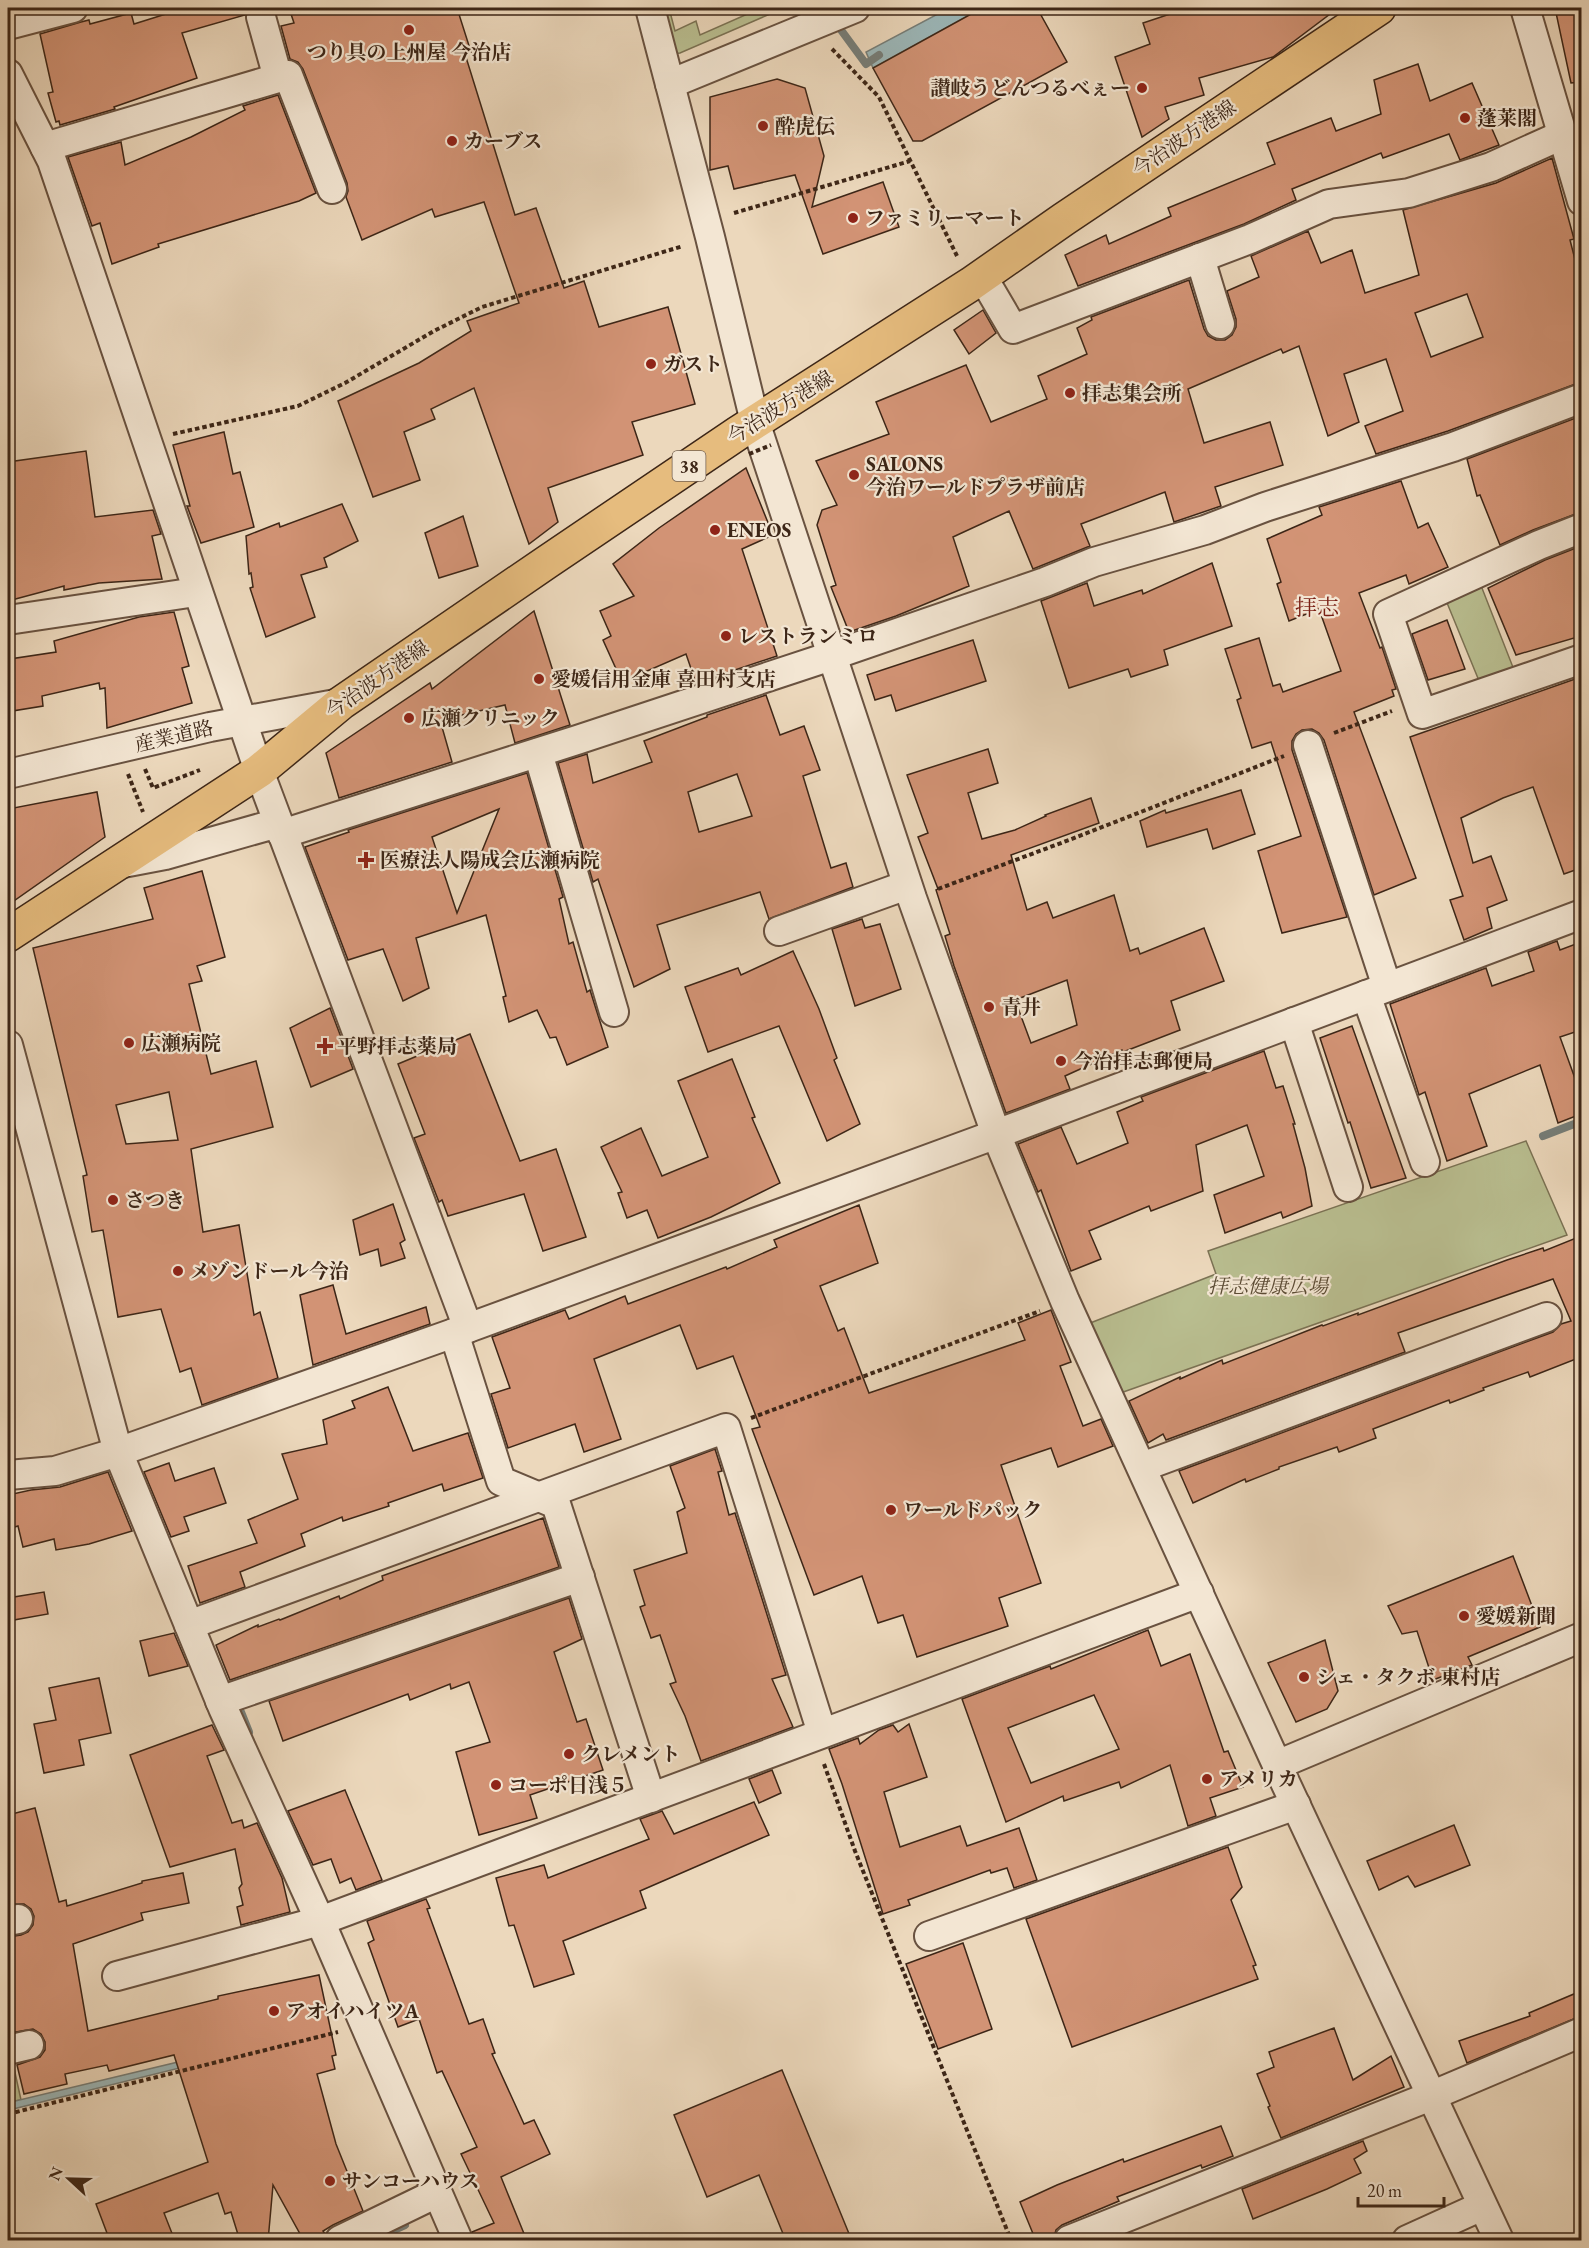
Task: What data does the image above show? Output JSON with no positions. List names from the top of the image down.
{
  "streets": {
    "main road": ["今治波方港線", "38"],
    "street": ["産業道路"]
  },
  "crossings": [
    ["今治波方港線", "産業道路"]
  ],
  "districts": ["拝志"],
  "parks": ["拝志健康広場"],
  "places": {
    "other": [
      "つり具の上州屋 今治店",
      "讃岐うどんつるべぇー",
      "蓬莱閣",
      "酔虎伝",
      "カーブス",
      "ファミリーマート",
      "ガスト",
      "拝志集会所",
      "SALONS 今治ワールドプラザ前店",
      "ENEOS",
      "レストランミロ",
      "愛媛信用金庫 喜田村支店",
      "広瀬クリニック",
      "青井",
      "広瀬病院",
      "今治拝志郵便局",
      "さつき",
      "メゾンドール今治",
      "ワールドパック",
      "愛媛新聞",
      "シェ・タクボ 東村店",
      "クレメント",
      "アメリカ",
      "コーポ日浅５",
      "アオイハイツA",
      "サンコーハウス"
    ],
    "health": ["医療法人陽成会広瀬病院", "平野拝志薬局"]
  },
  "scale_bar": "20 m",
  "north": "left"
}
